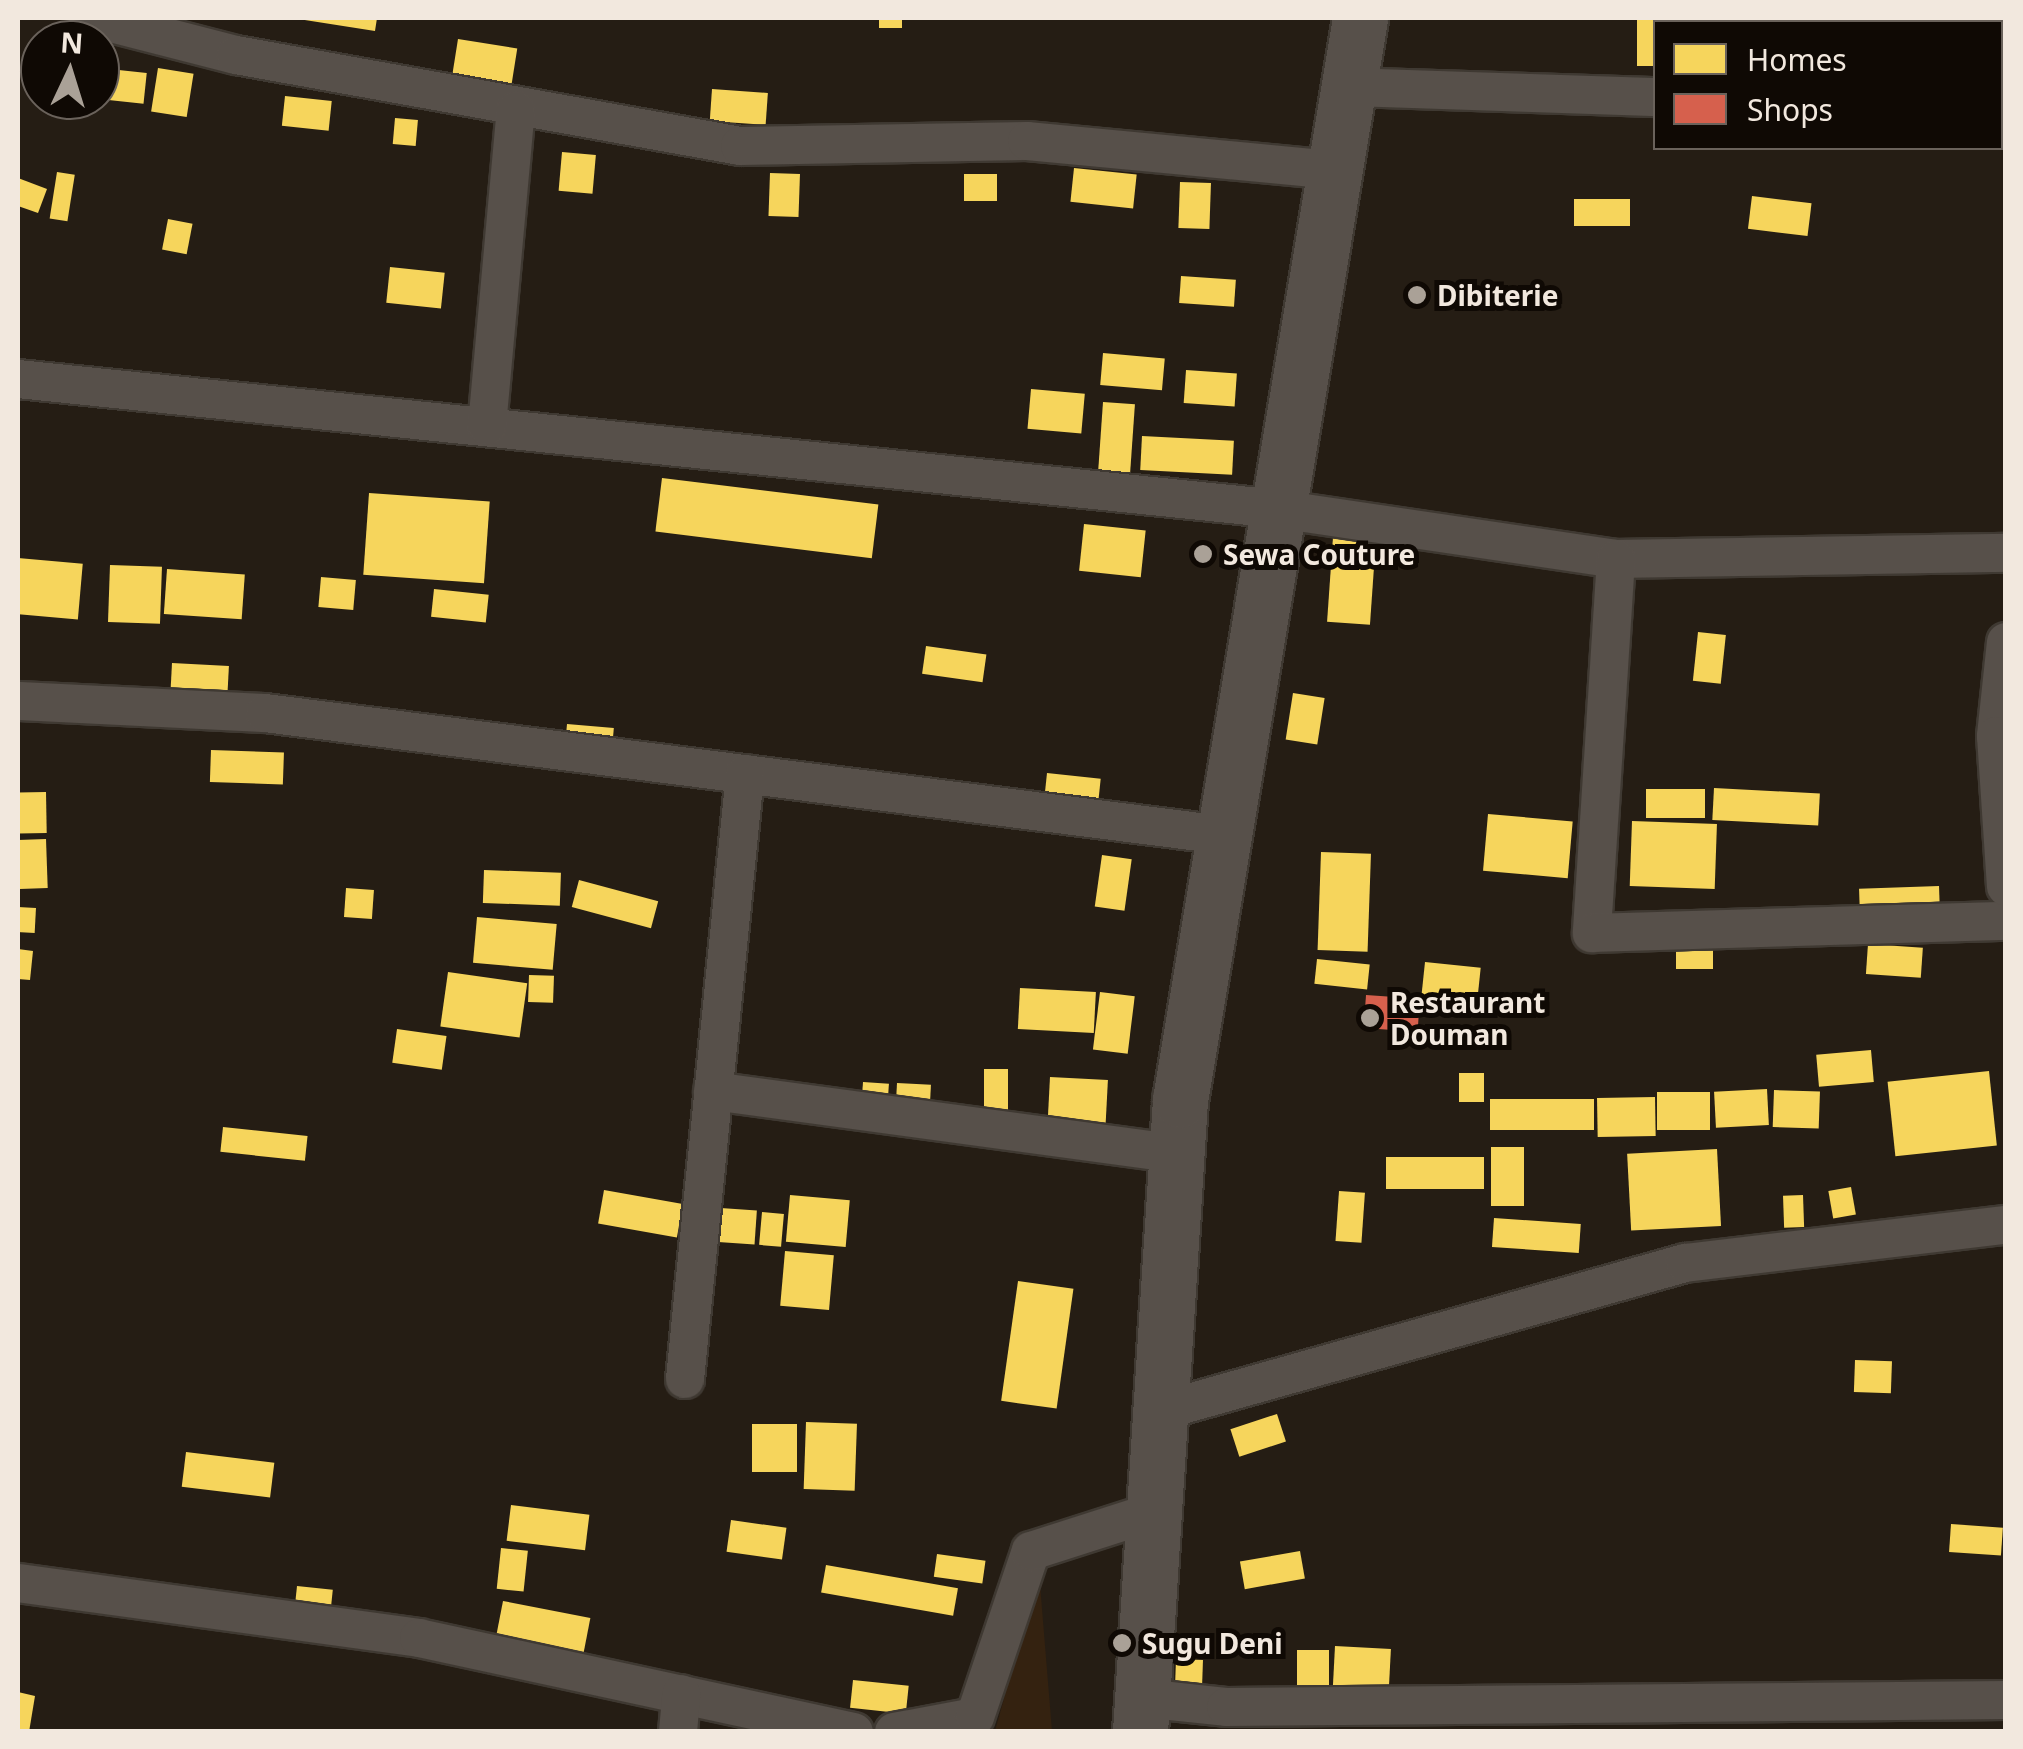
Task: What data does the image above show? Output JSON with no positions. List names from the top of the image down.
{
  "places": [
    "Dibiterie",
    "Sewa Couture",
    "Restaurant Douman",
    "Sugu Deni"
  ],
  "legend": ["Homes", "Shops"],
  "north": "top"
}
